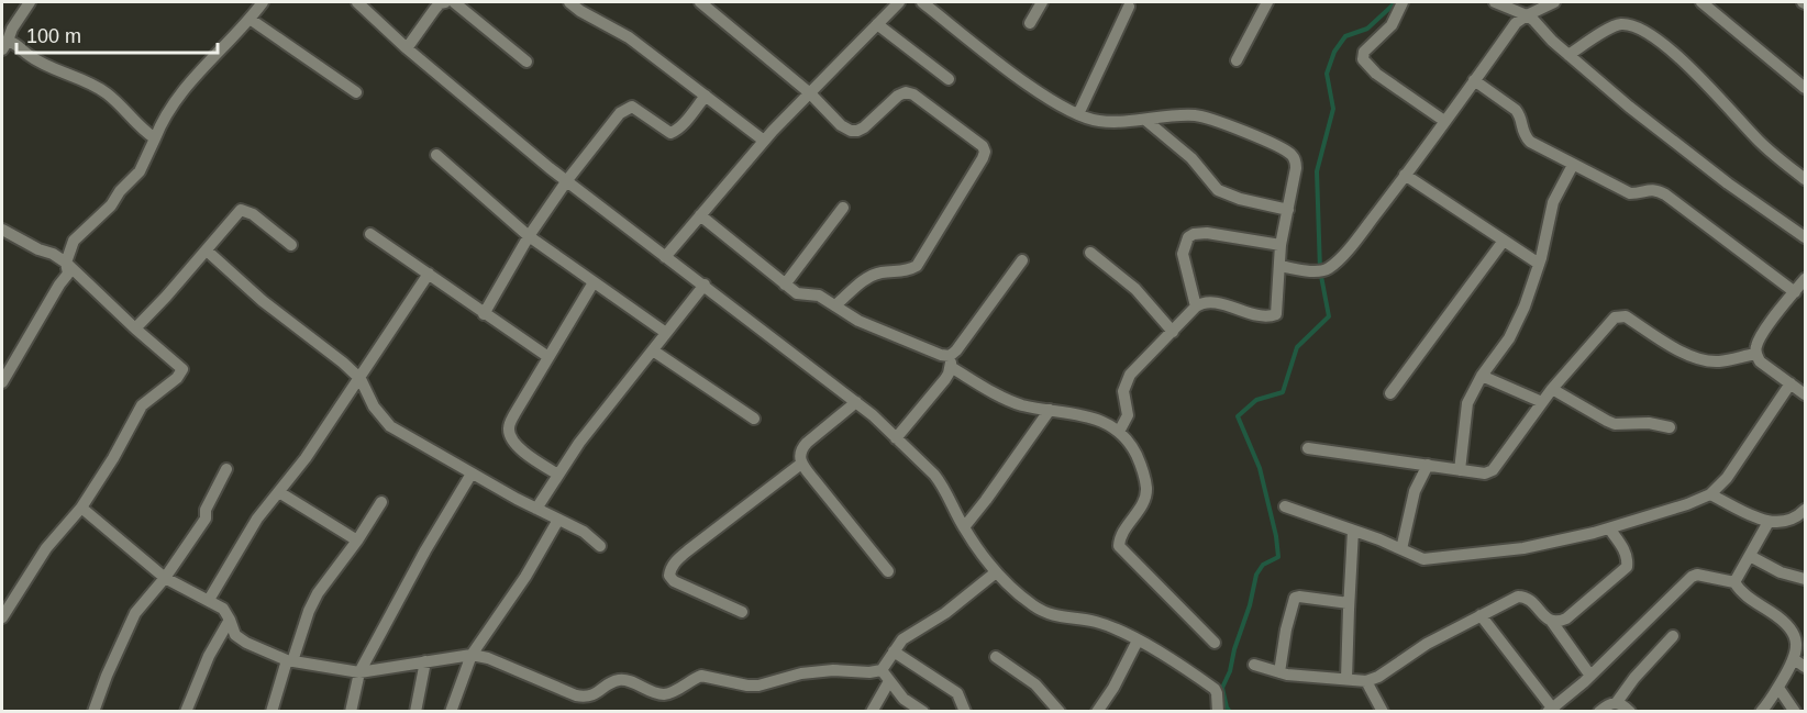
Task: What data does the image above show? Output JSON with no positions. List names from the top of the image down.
{
  "scale_bar": "100 m"
}
